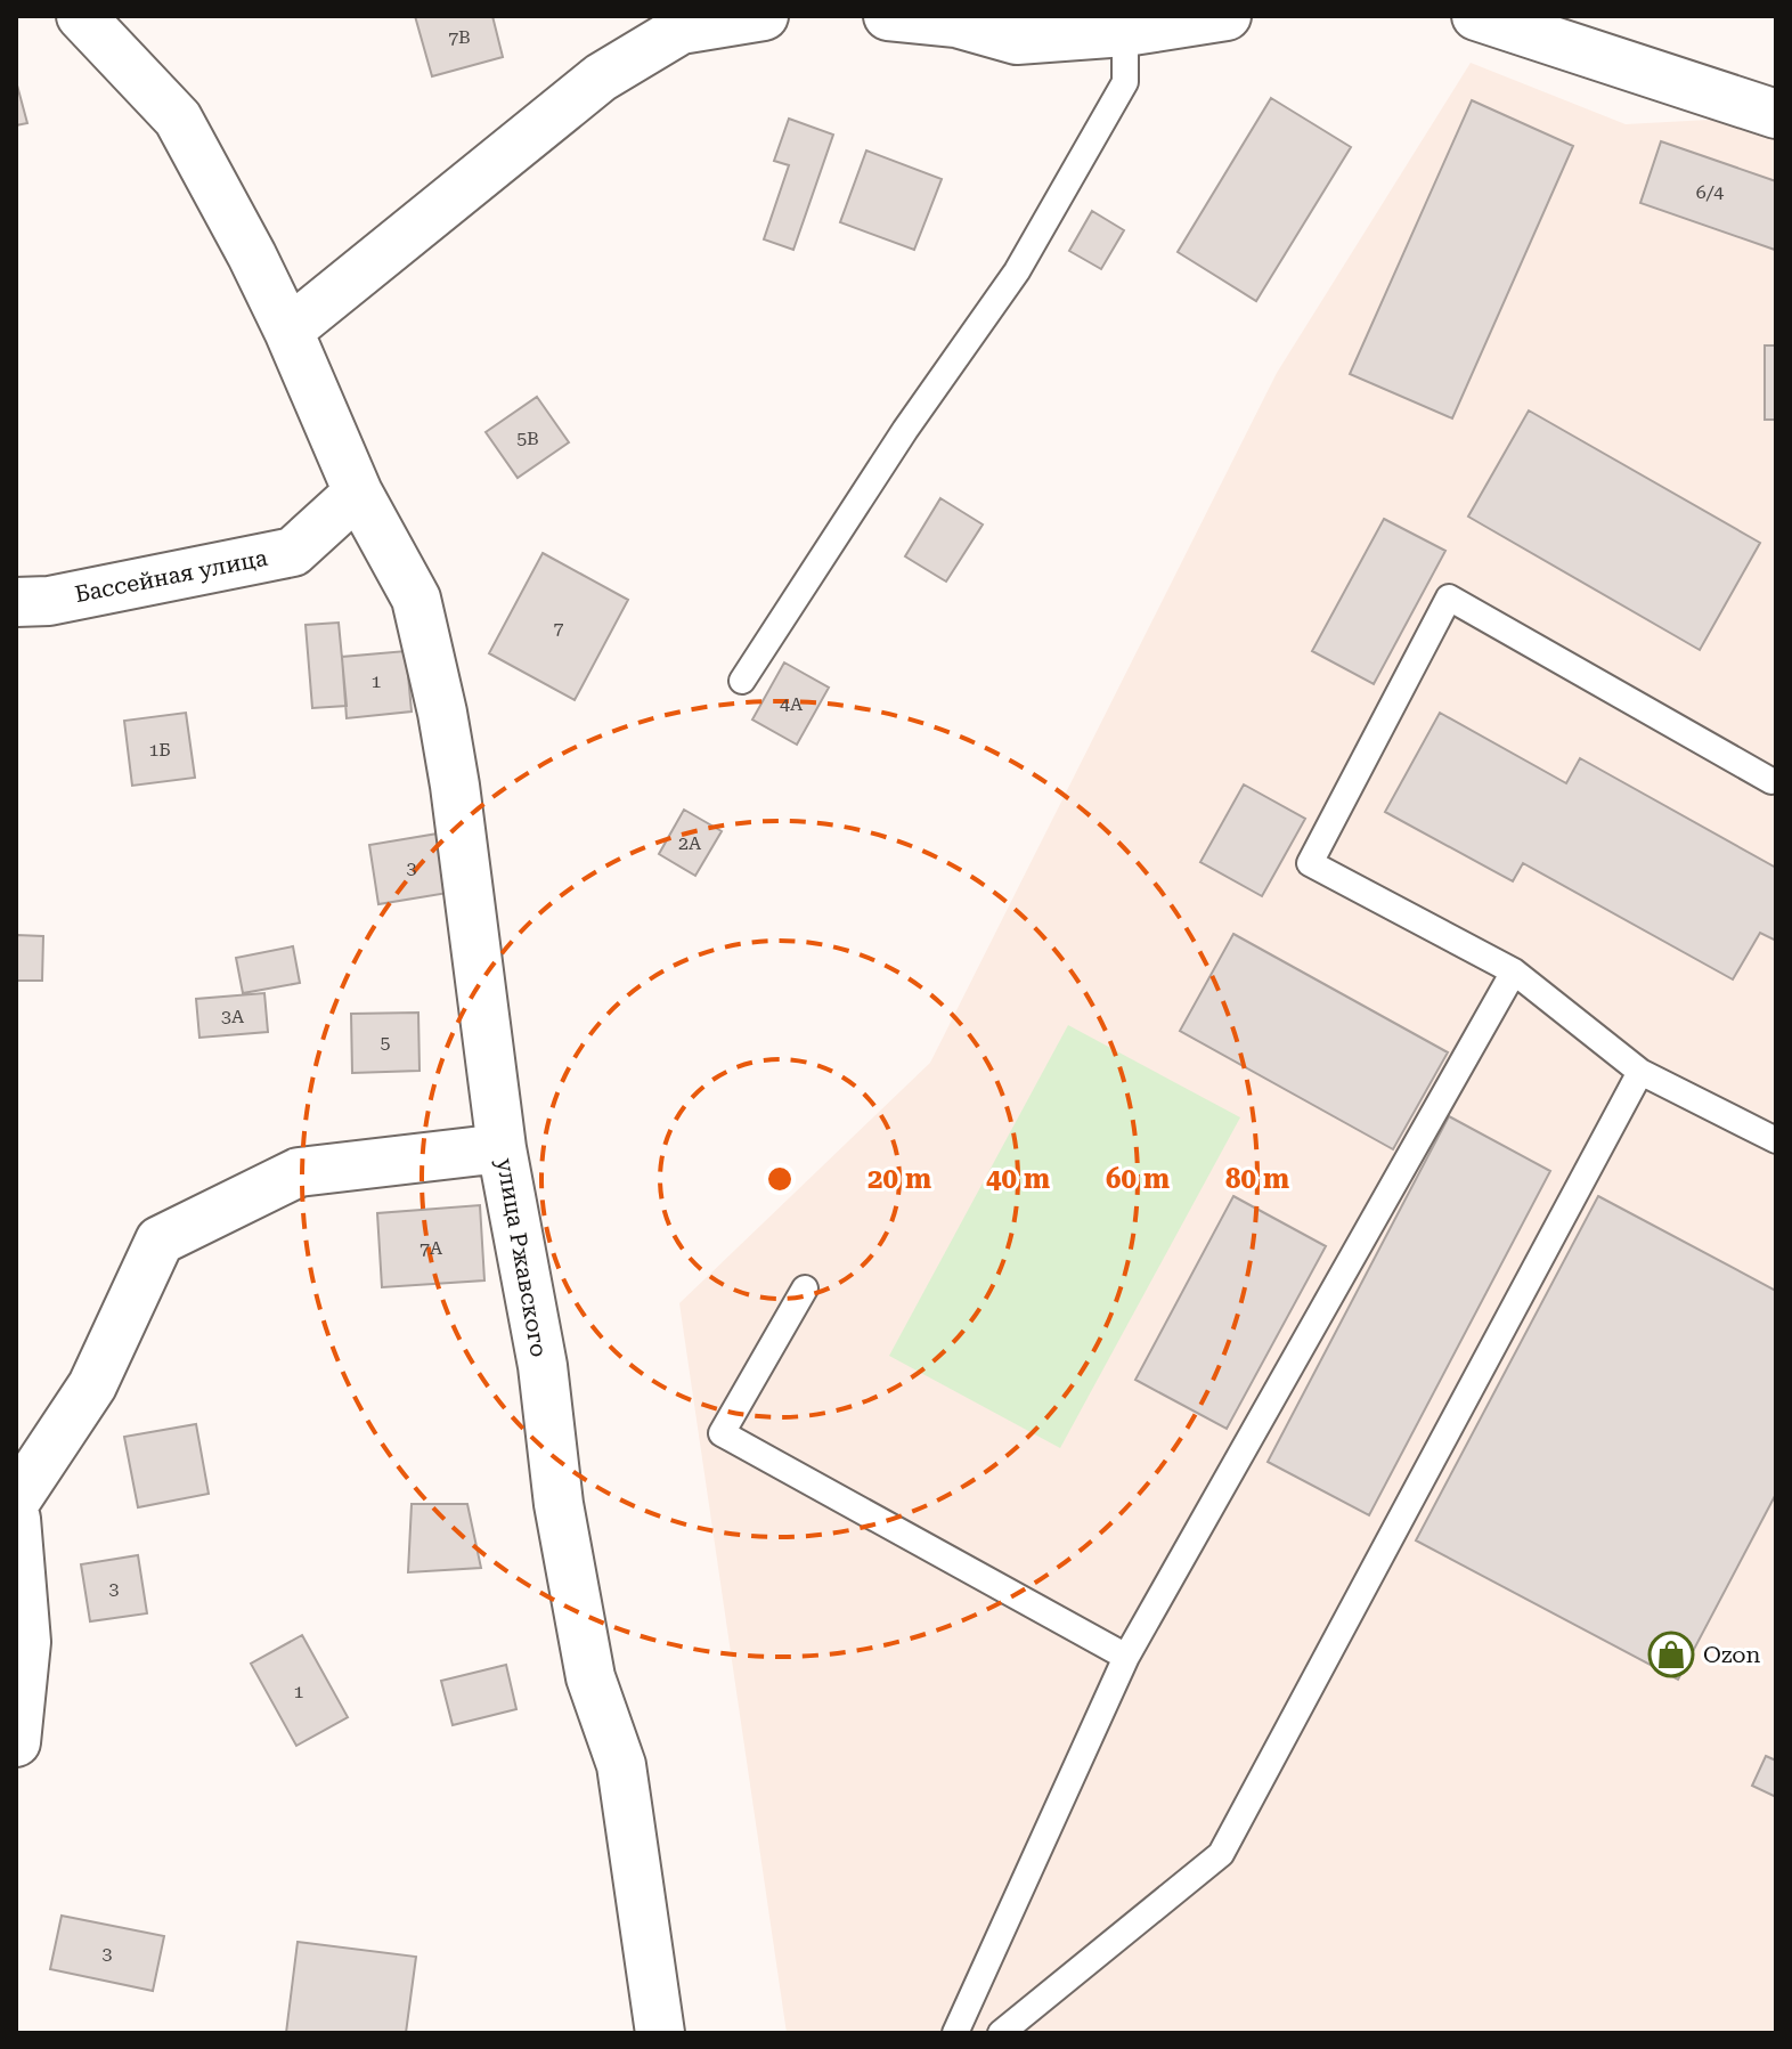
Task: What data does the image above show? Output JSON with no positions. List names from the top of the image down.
{
  "streets": {
    "street": ["Бассейная улица", "улица Ржавского"]
  },
  "crossings": [
    ["Бассейная улица", "улица Ржавского"]
  ],
  "places": {
    "shop": ["Ozon"]
  },
  "house_numbers": [
    "7В",
    "6/4",
    "5В",
    "7",
    "1",
    "4А",
    "1Б",
    "2А",
    "3",
    "3А",
    "5",
    "7А",
    "3",
    "1",
    "3"
  ],
  "rings": [
    "20 m",
    "40 m",
    "60 m",
    "80 m"
  ]
}
